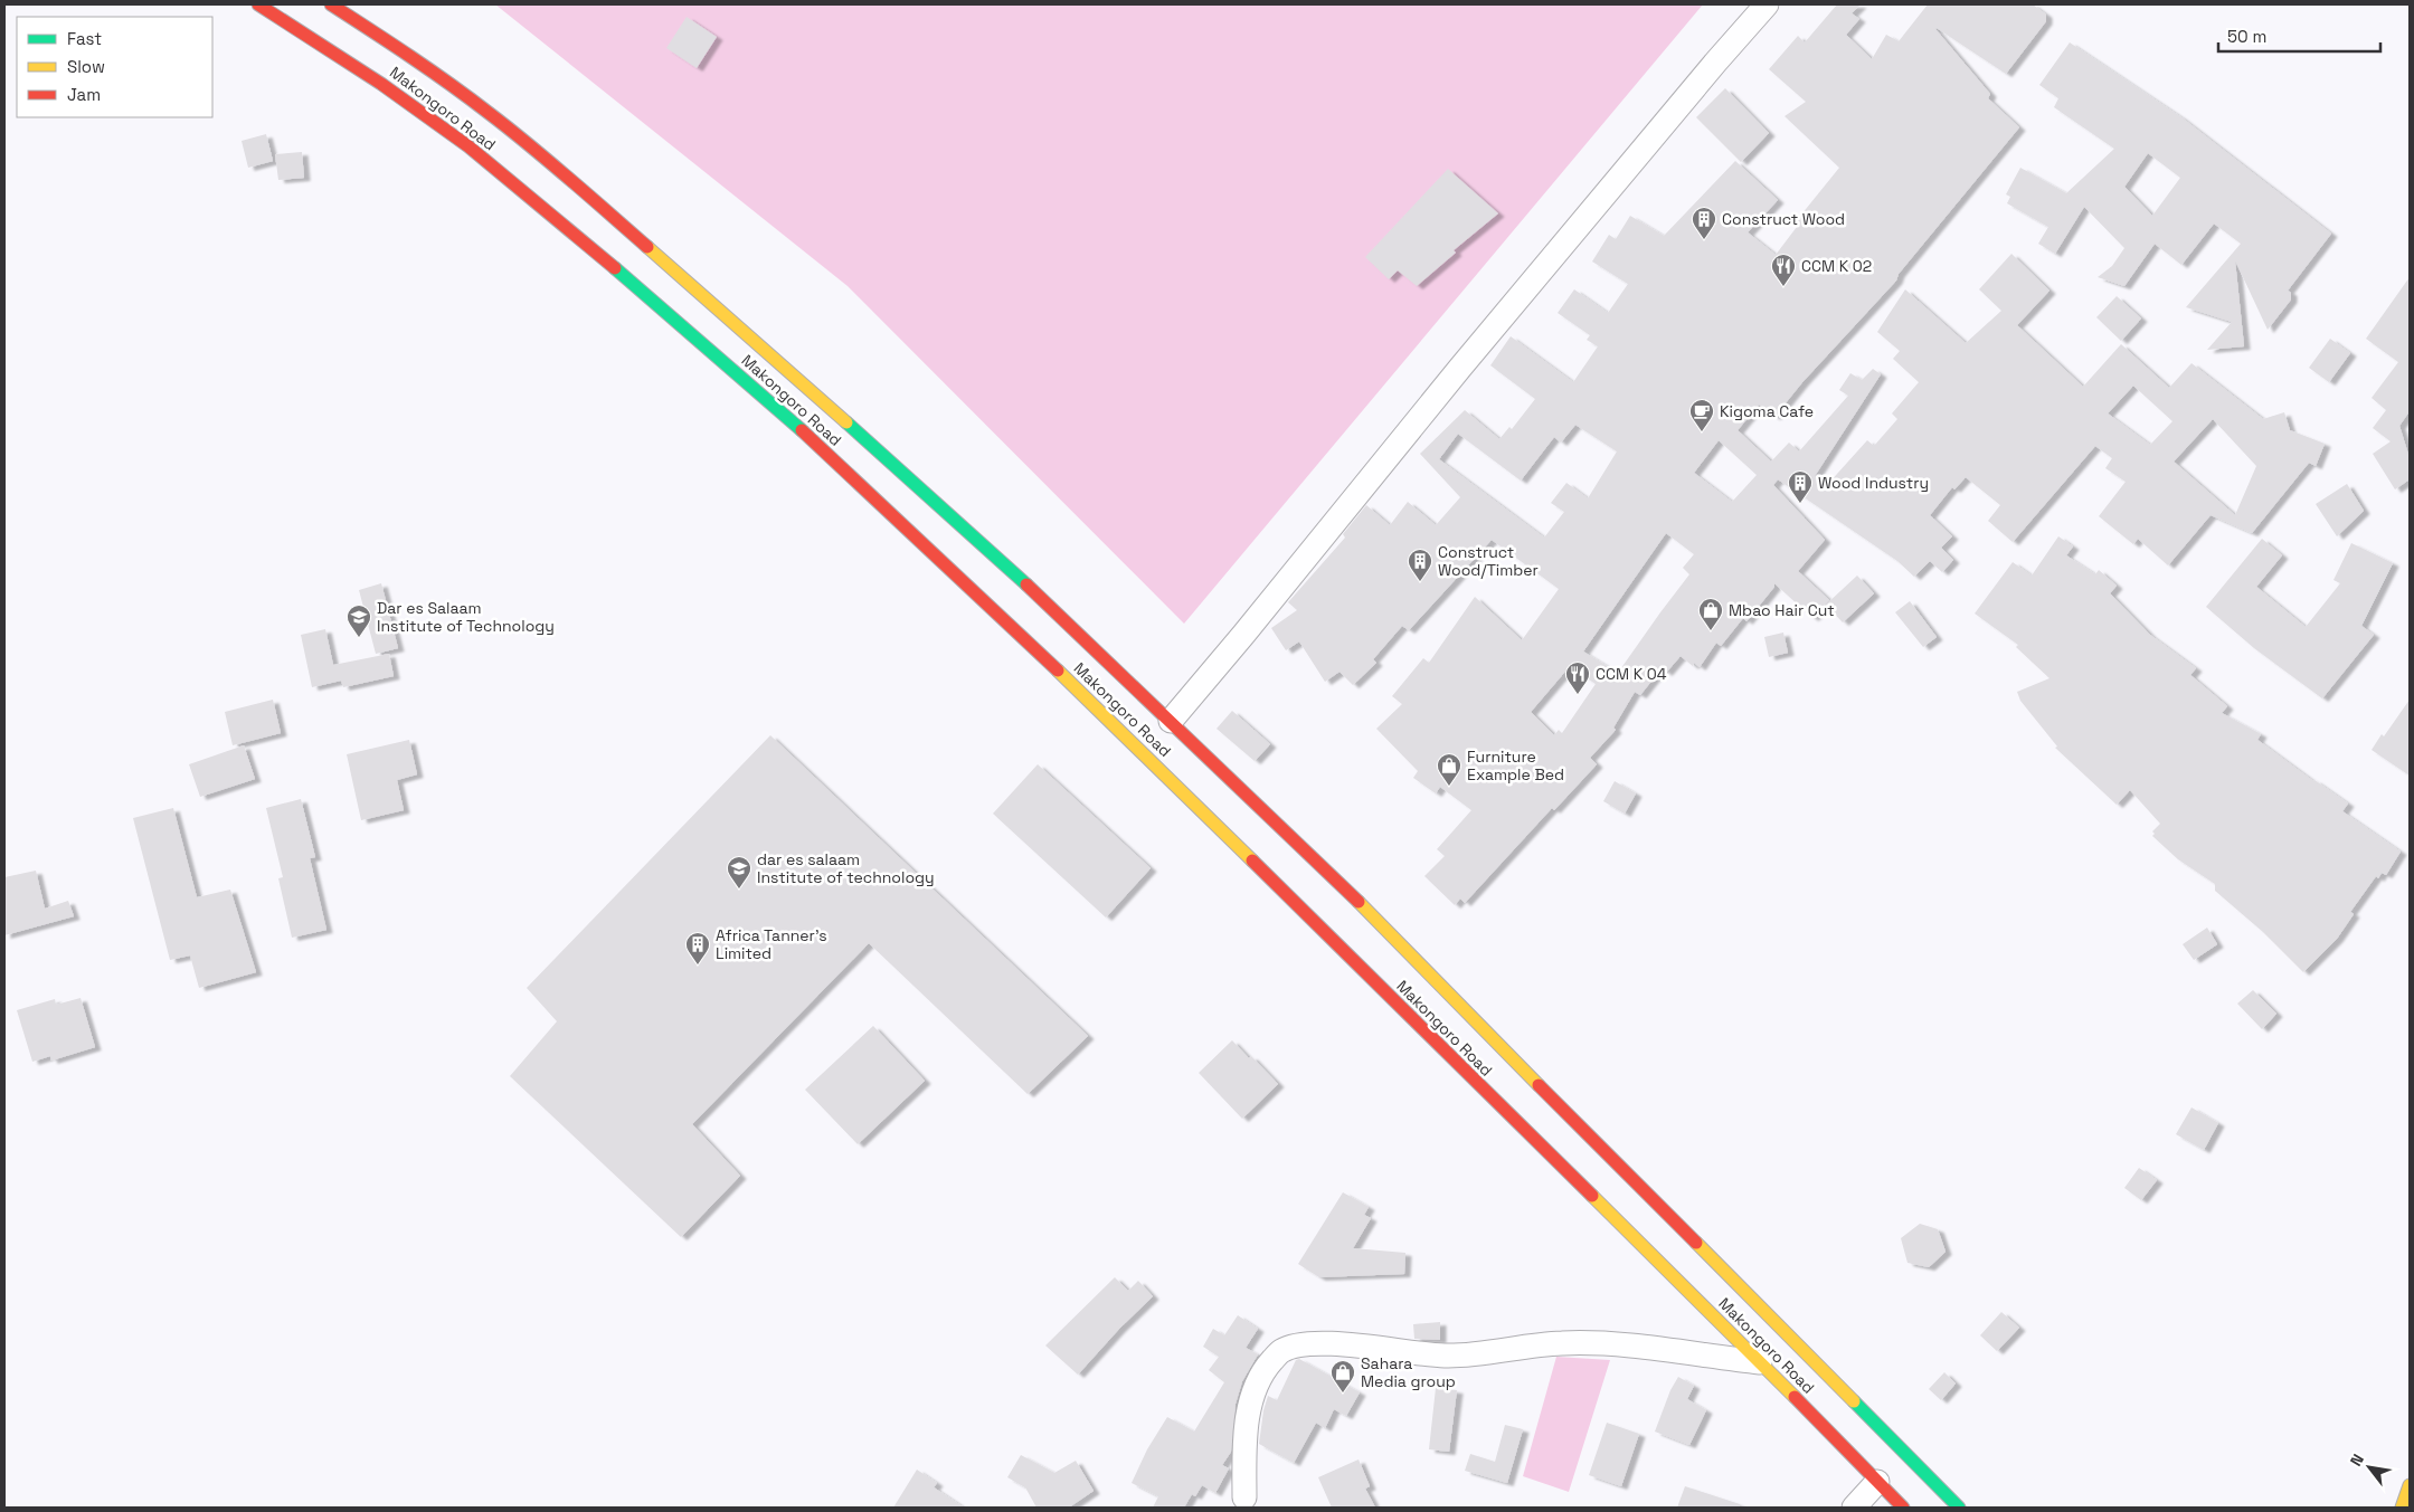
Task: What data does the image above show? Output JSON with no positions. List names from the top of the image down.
{
  "streets": {
    "main road": ["Makongoro Road"]
  },
  "places": {
    "building": [
      "Construct Wood",
      "Wood Industry",
      "Construct Wood/Timber",
      "Africa Tanner's Limited"
    ],
    "restaurant": ["CCM K 02", "CCM K 04"],
    "cafe": ["Kigoma Cafe"],
    "shop": ["Mbao Hair Cut", "Furniture Example Bed", "Sahara Media group"],
    "school or university": ["Dar es Salaam Institute of Technology", "dar es salaam Institute of technology"]
  },
  "legend": ["Fast", "Slow", "Jam"],
  "scale_bar": "50 m",
  "north": "top left"
}
